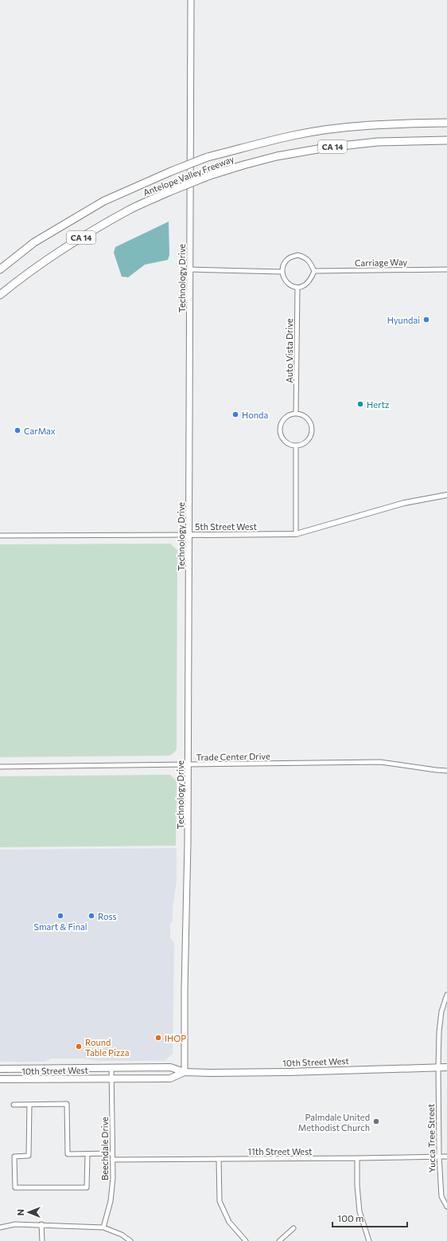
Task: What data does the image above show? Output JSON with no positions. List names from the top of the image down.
{
  "streets": {
    "highway": ["CA 14", "Antelope Valley Freeway"],
    "main road": ["Technology Drive", "10th Street West"],
    "street": [
      "Carriage Way",
      "Auto Vista Drive",
      "5th Street West",
      "Trade Center Drive",
      "Yucca Tree Street",
      "Beechdale Drive",
      "11th Street West"
    ]
  },
  "crossings": [
    ["Carriage Way", "Auto Vista Drive"],
    ["Technology Drive", "5th Street West"],
    ["Technology Drive", "Trade Center Drive"],
    ["Technology Drive", "10th Street West"],
    ["10th Street West", "Yucca Tree Street"],
    ["10th Street West", "Beechdale Drive"],
    ["Yucca Tree Street", "11th Street West"],
    ["Beechdale Drive", "11th Street West"]
  ],
  "places": [
    "Hyundai",
    "Hertz",
    "Honda",
    "CarMax",
    "Smart & Final",
    "Ross",
    "IHOP",
    "Round Table Pizza",
    "Palmdale United Methodist Church"
  ],
  "scale_bar": "100 m",
  "north": "left"
}
